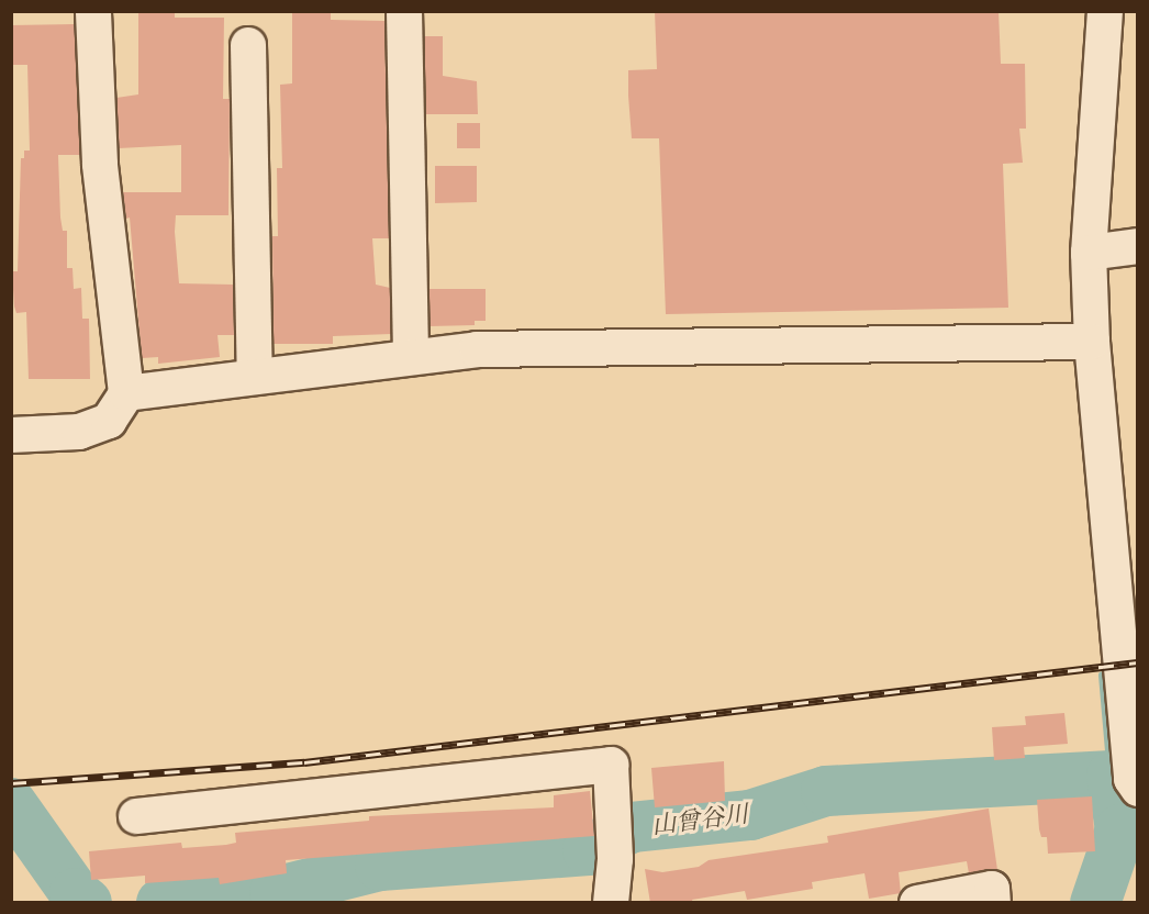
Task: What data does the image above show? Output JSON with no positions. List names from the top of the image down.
{
  "water": ["山曾谷川"]
}
